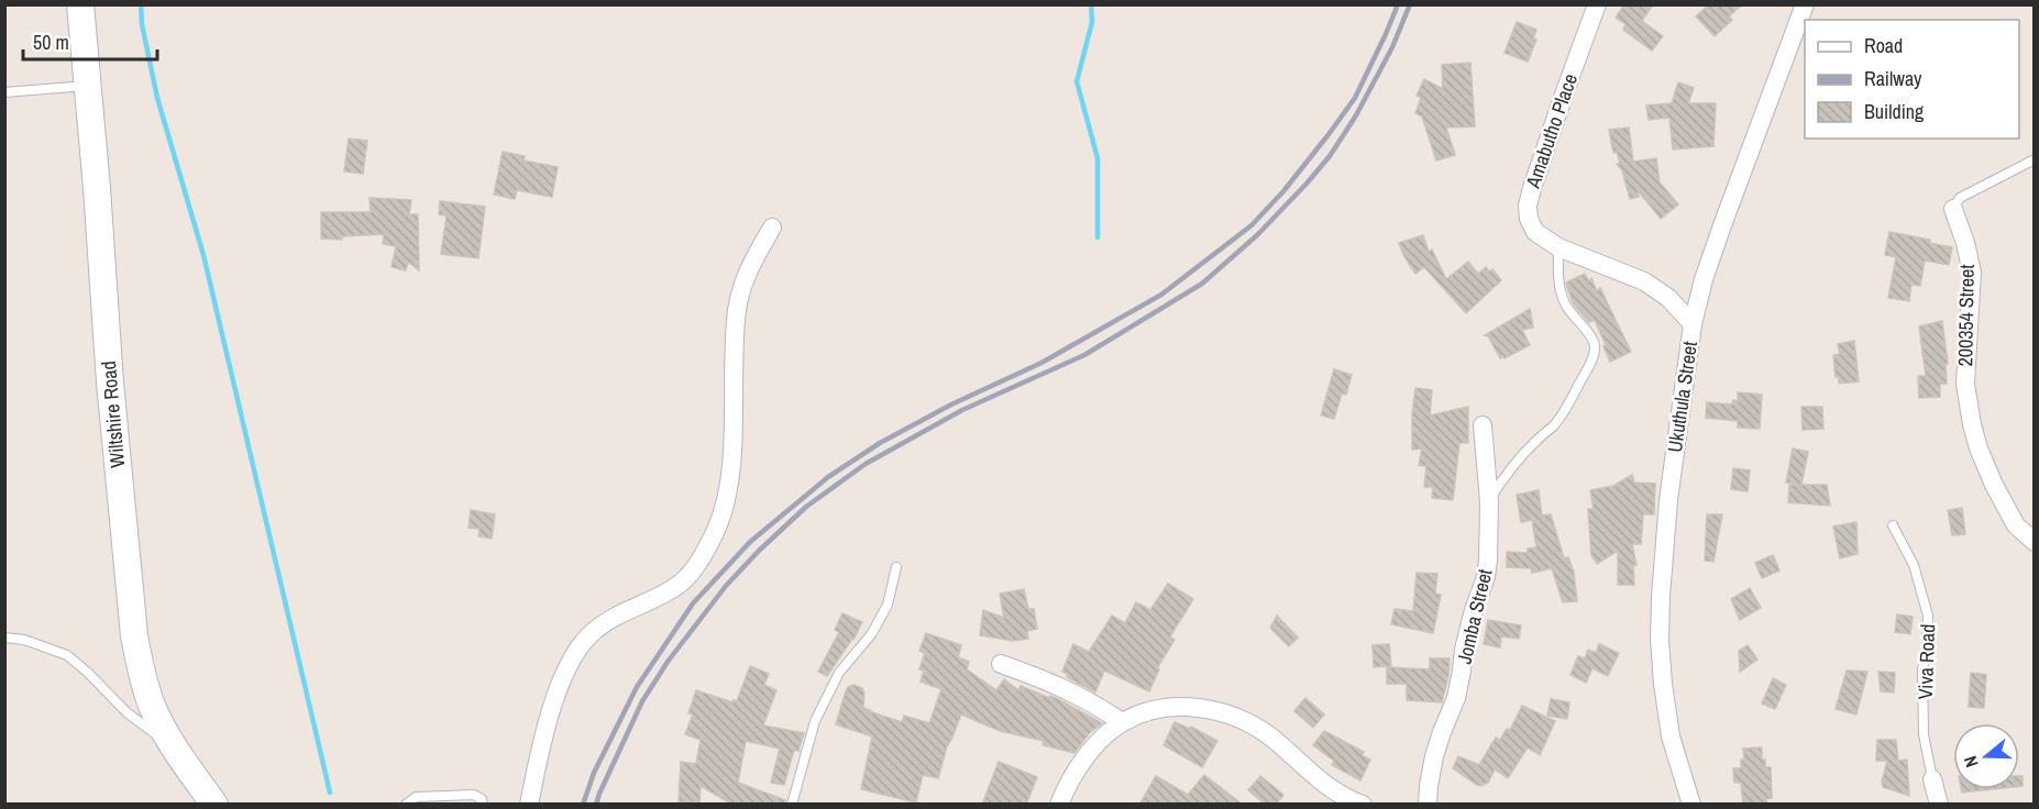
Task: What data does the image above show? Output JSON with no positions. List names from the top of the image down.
{
  "streets": {
    "street": [
      "Amabutho Place",
      "200354 Street",
      "Ukuthula Street",
      "Wiltshire Road",
      "Jomba Street",
      "Viva Road"
    ]
  },
  "crossings": [
    ["Amabutho Place", "Ukuthula Street"]
  ],
  "legend": ["Road", "Railway", "Building"],
  "scale_bar": "50 m",
  "north": "left"
}
